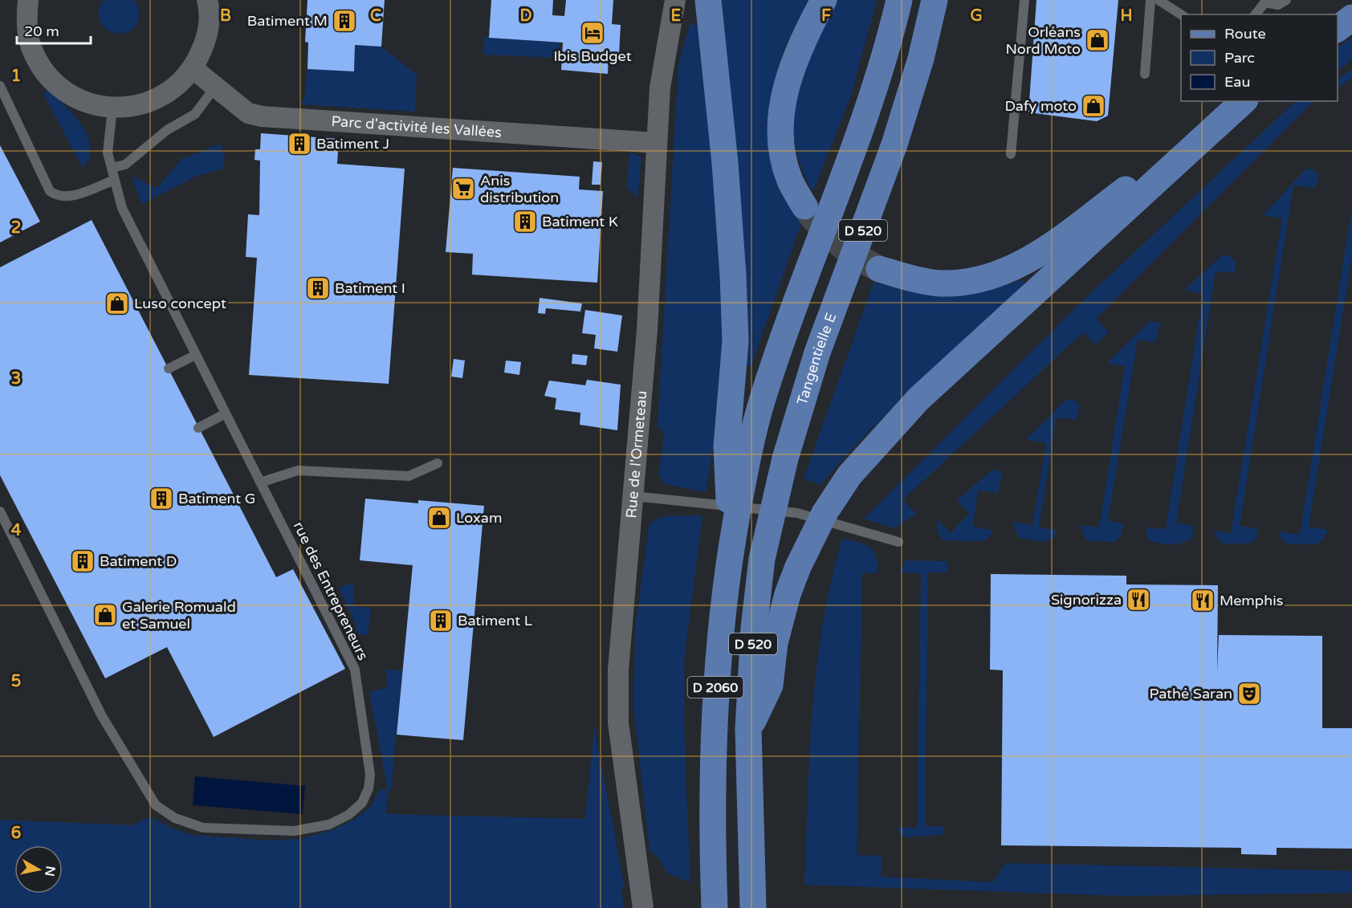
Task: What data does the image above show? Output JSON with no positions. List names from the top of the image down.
{
  "streets": {
    "main road": ["D 520", "Tangentielle E", "D 2060"],
    "street": ["Parc d'activité les Vallées", "Rue de l'Ormeteau"],
    "lane": ["rue des Entrepreneurs"]
  },
  "crossings": [
    ["Parc d'activité les Vallées", "Rue de l'Ormeteau"],
    ["D 520", "D 2060"]
  ],
  "places": {
    "building": [
      "Batiment M",
      "Batiment J",
      "Batiment K",
      "Batiment I",
      "Batiment G",
      "Batiment D",
      "Batiment L"
    ],
    "hotel": ["Ibis Budget"],
    "shop": [
      "Orléans Nord Moto",
      "Dafy moto",
      "Luso concept",
      "Loxam",
      "Galerie Romuald et Samuel"
    ],
    "supermarket": ["Anis distribution"],
    "restaurant": ["Signorizza", "Memphis"],
    "theatre": ["Pathé Saran"]
  },
  "legend": ["Route", "Parc", "Eau"],
  "scale_bar": "20 m",
  "north": "right",
  "grid": {
    "columns": [
      "B",
      "C",
      "D",
      "E",
      "F",
      "G",
      "H"
    ],
    "rows": [
      "1",
      "2",
      "3",
      "4",
      "5",
      "6"
    ]
  }
}
